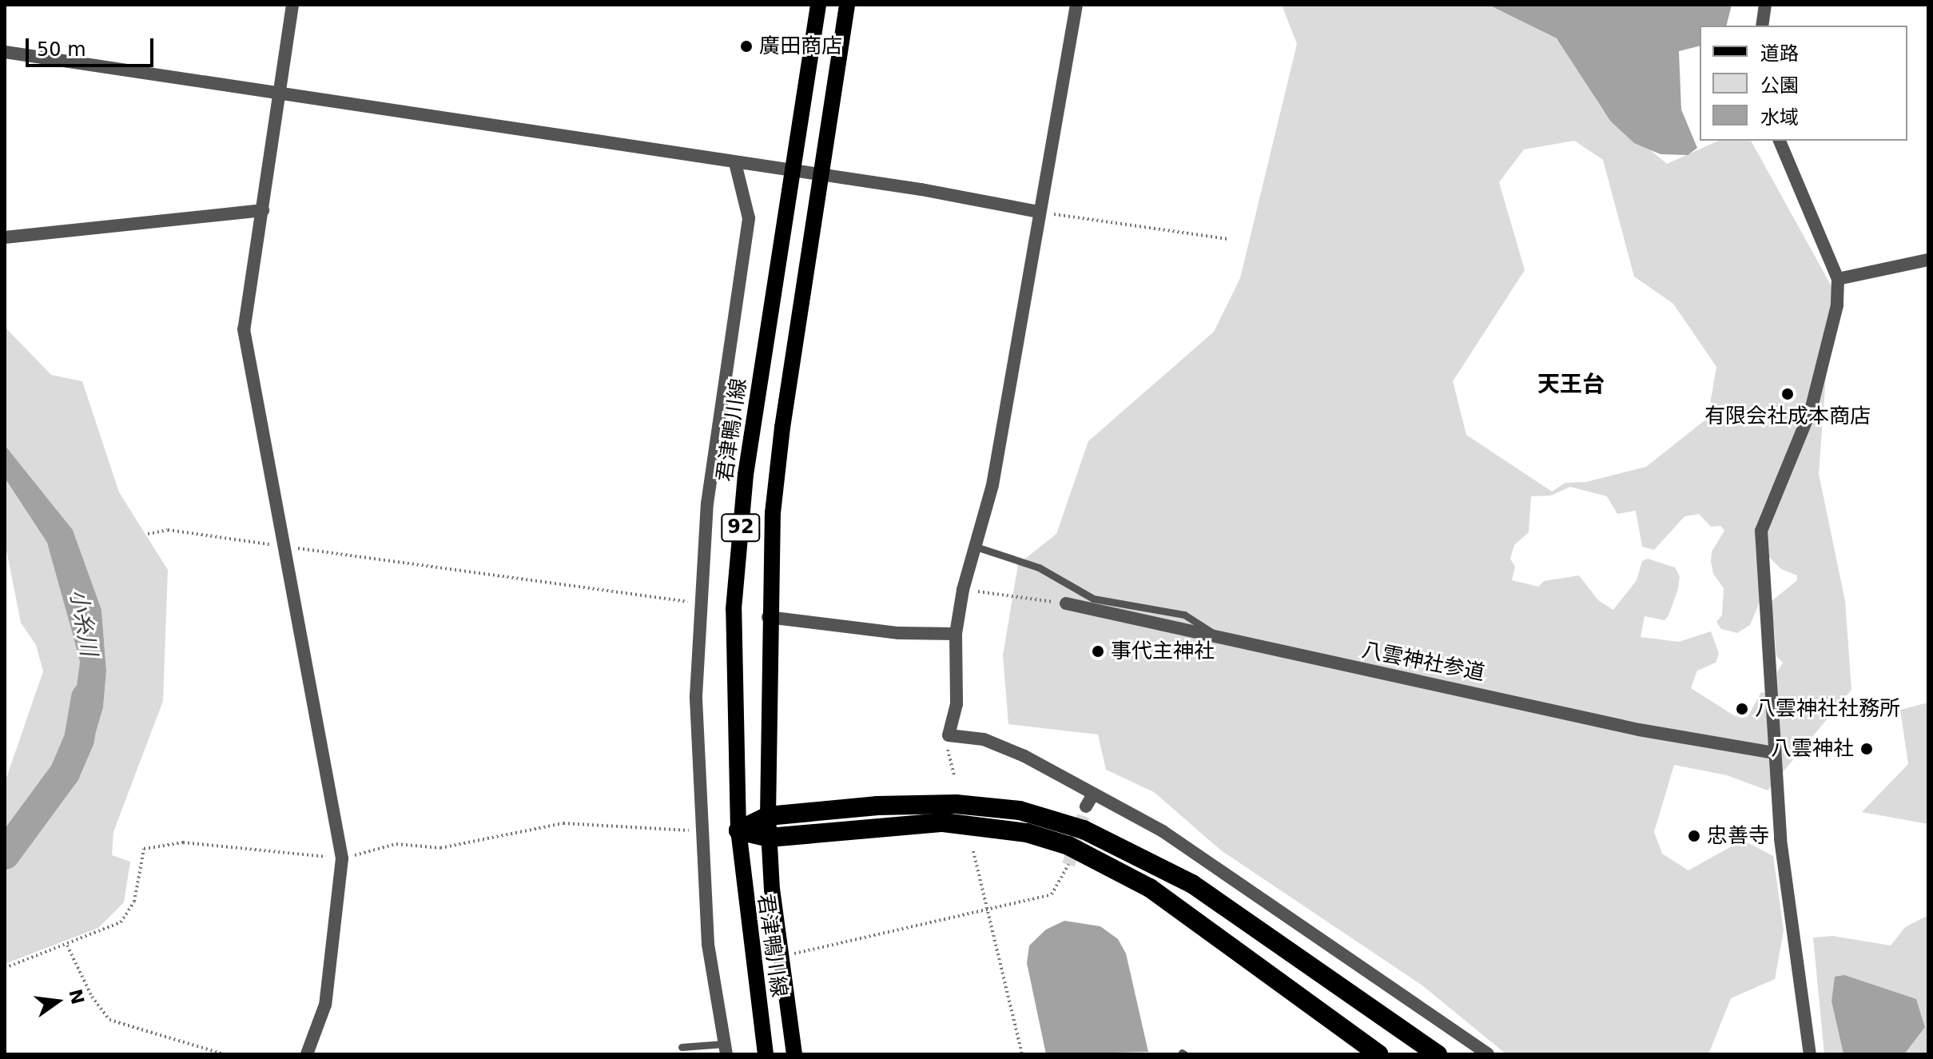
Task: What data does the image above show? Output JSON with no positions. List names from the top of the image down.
{
  "streets": {
    "main road": ["君津鴨川線", "92"],
    "street": ["八雲神社参道"]
  },
  "districts": ["天王台"],
  "water": ["小糸川"],
  "places": [
    "廣田商店",
    "有限会社成本商店",
    "事代主神社",
    "八雲神社社務所",
    "八雲神社",
    "忠善寺"
  ],
  "legend": ["道路", "公園", "水域"],
  "scale_bar": "50 m",
  "north": "right"
}
